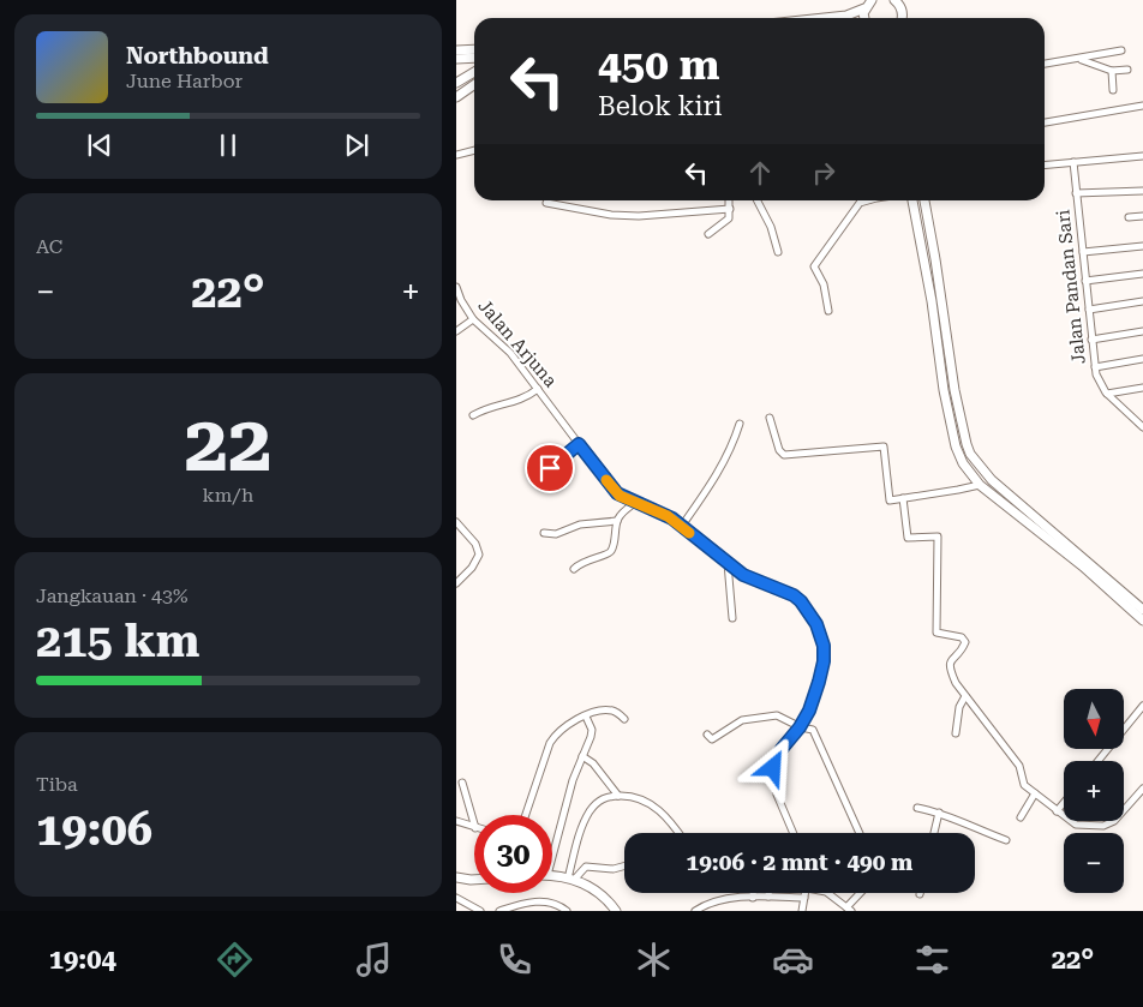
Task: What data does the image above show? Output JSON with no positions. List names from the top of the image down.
{
  "streets": {
    "street": ["Jalan Pandan Sari", "Jalan Arjuna"]
  },
  "north": "bottom",
  "page": {
    "turn": ["450 m", "Belok kiri"],
    "song": ["Northbound", "June Harbor"],
    "tile": [
      "AC",
      ["22", "km/h"],
      ["Jangkauan · 43%", "215 km"],
      ["Tiba", "19:06"]
    ],
    "heat": ["−", "22°", "+"],
    "map_buttons": ["+", "−"],
    "limit": "30",
    "trip": "19:06 · 2 mnt · 490 m",
    "tabs": ["19:04", "22°"]
  }
}
